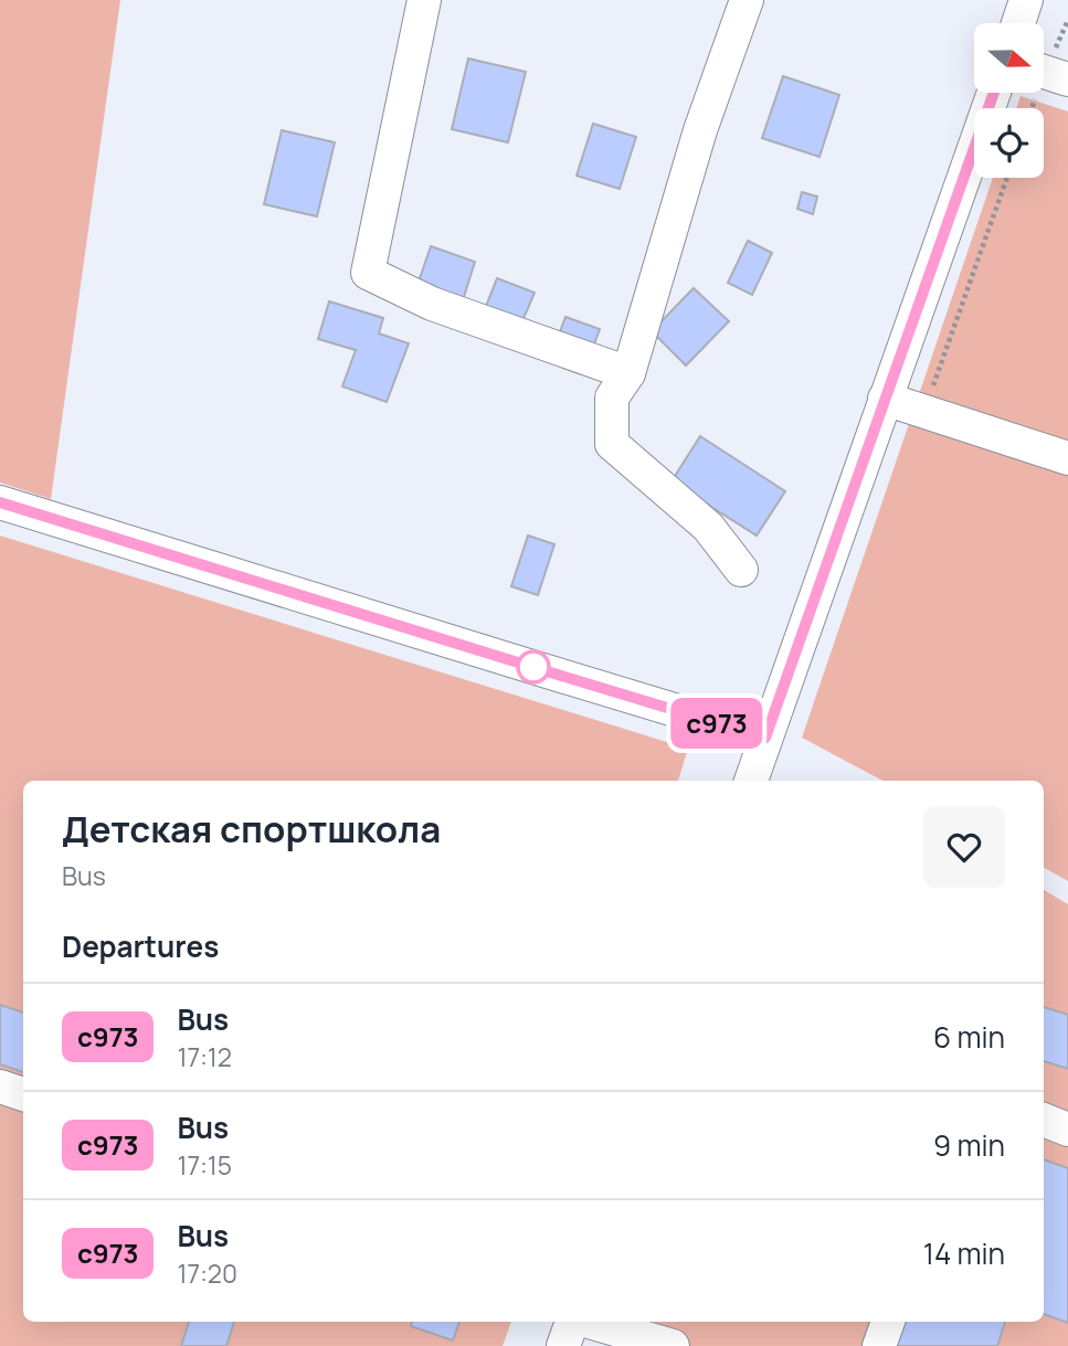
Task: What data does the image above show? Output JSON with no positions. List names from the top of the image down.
{
  "lines": ["bus line с973"],
  "north": "right",
  "page": {
    "on_map": "с973",
    "heading": [
      ["Детская спортшкола", "Bus"],
      "Departures"
    ],
    "list": [
      {
        "mark": "с973",
        "name": "Bus",
        "note": "17:12",
        "value": "6 min"
      },
      {
        "mark": "с973",
        "name": "Bus",
        "note": "17:15",
        "value": "9 min"
      },
      {
        "mark": "с973",
        "name": "Bus",
        "note": "17:20",
        "value": "14 min"
      }
    ]
  }
}
